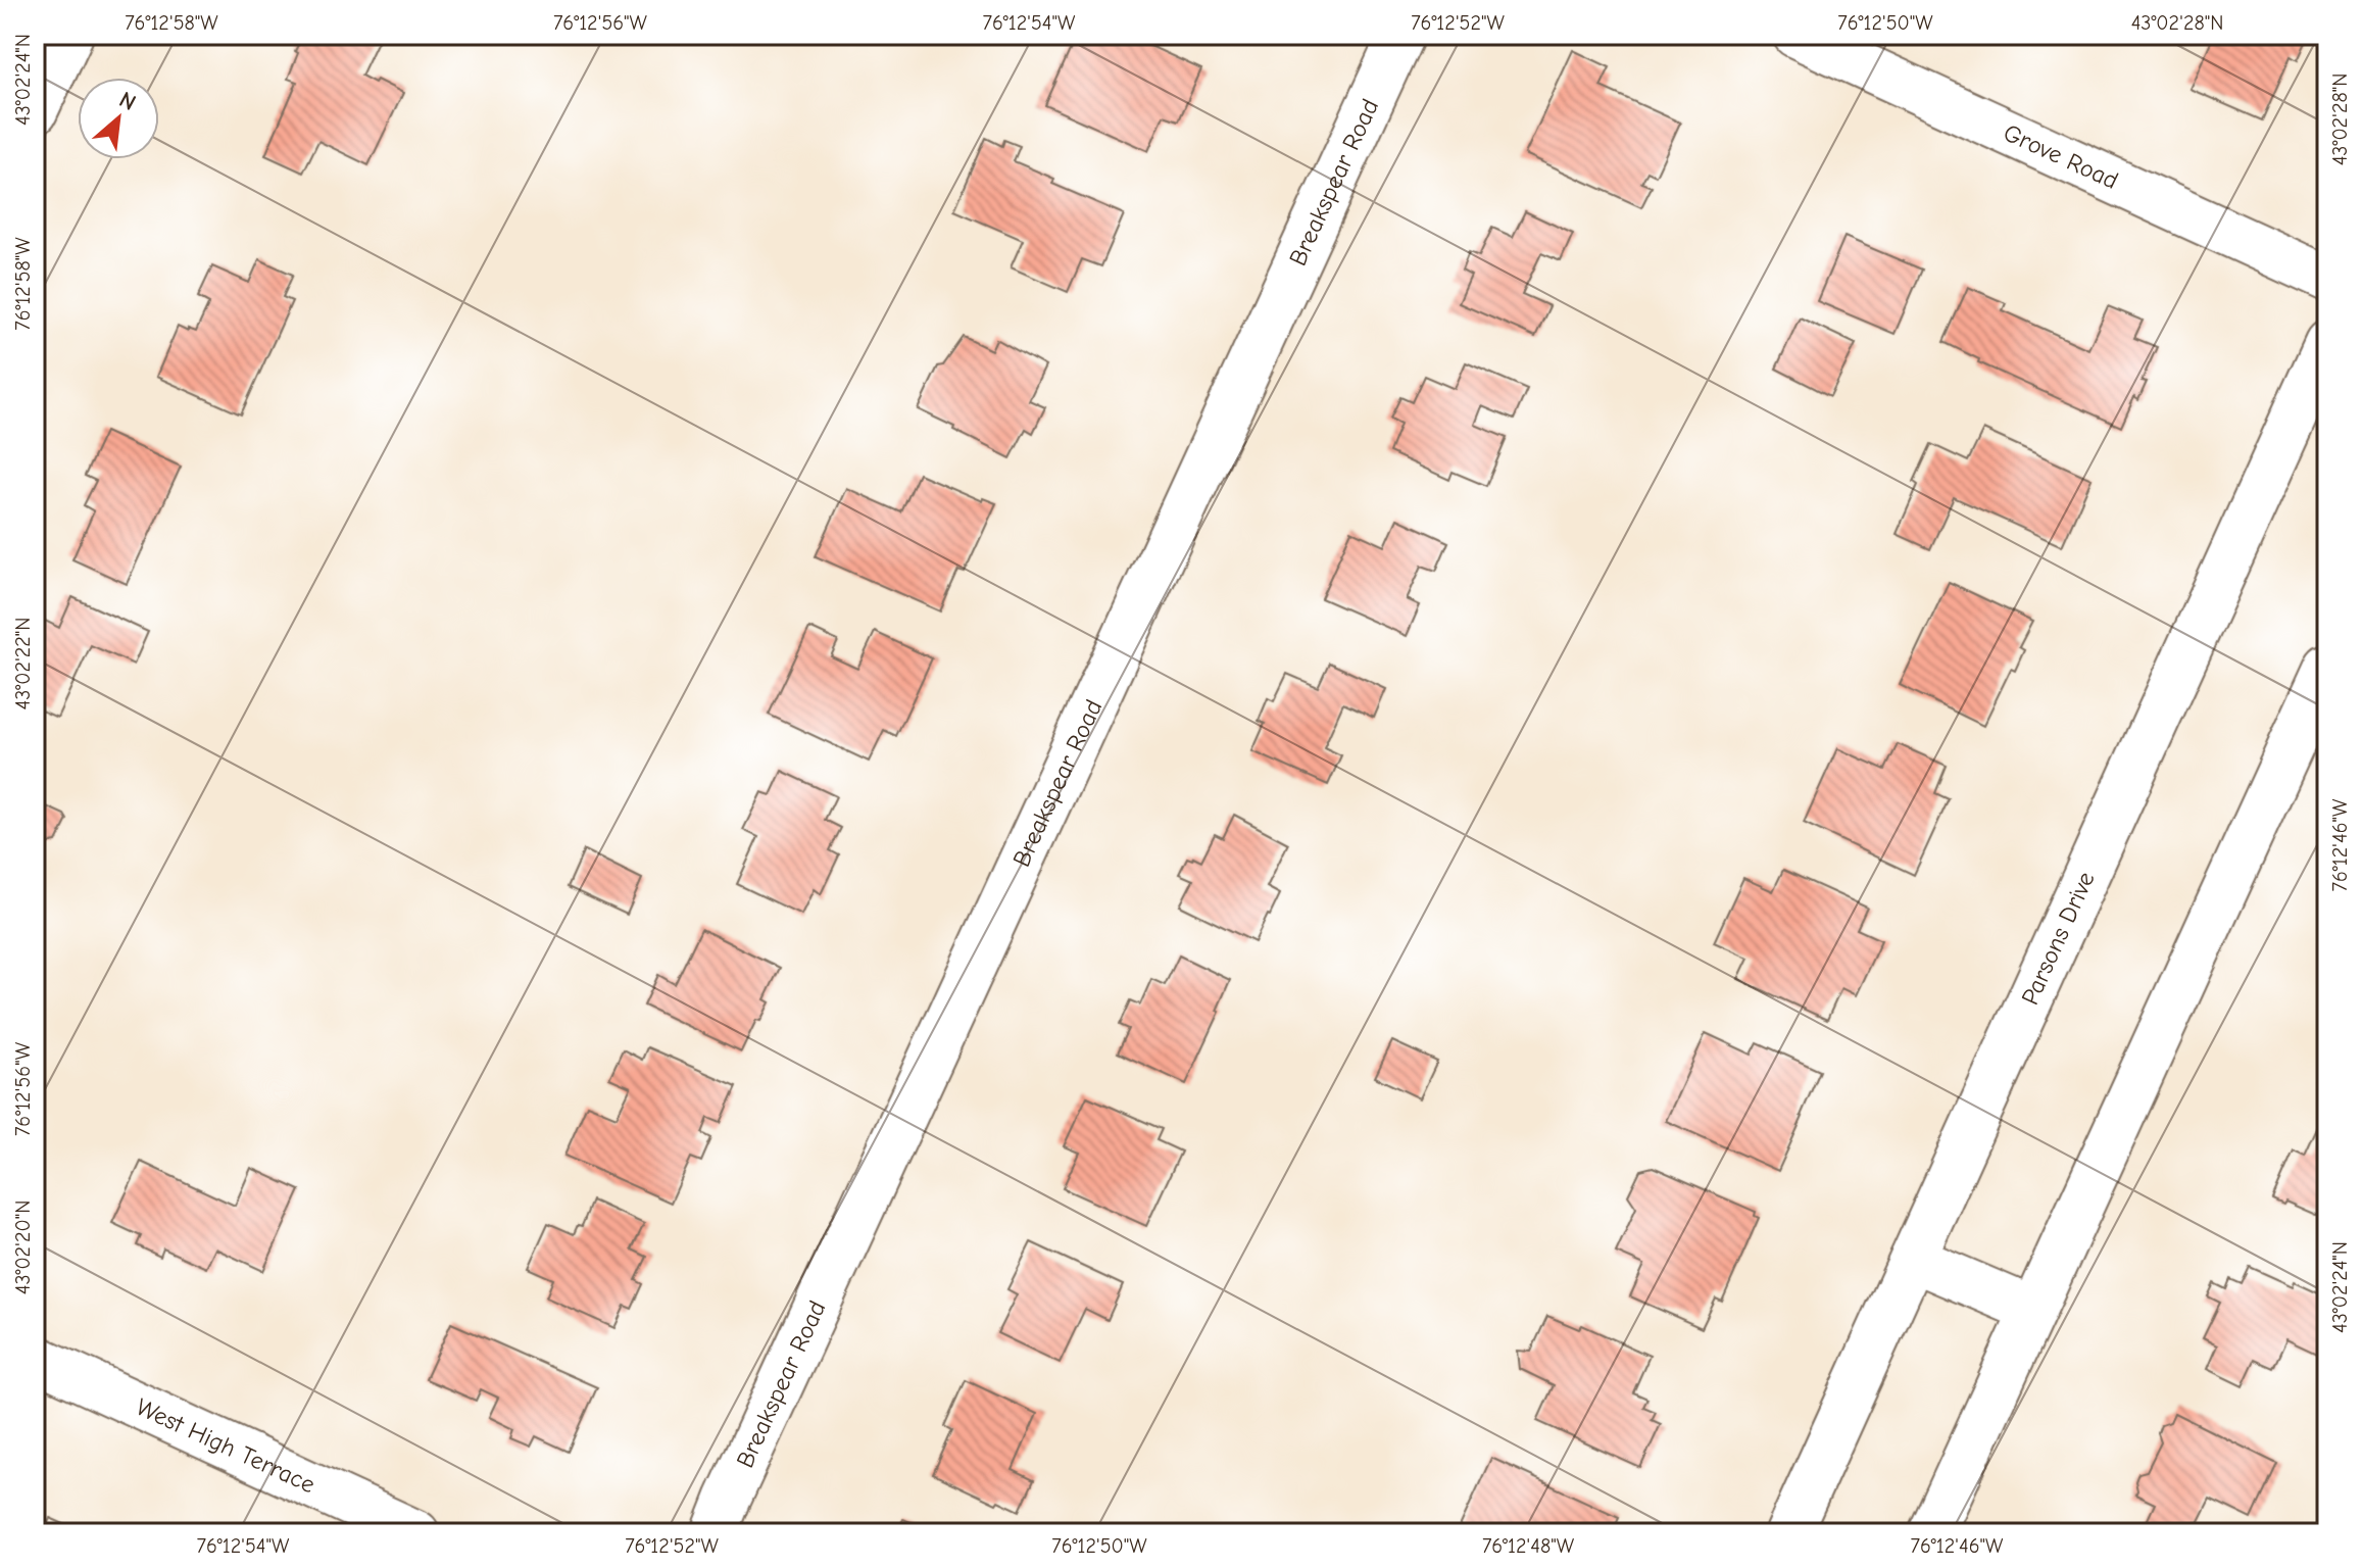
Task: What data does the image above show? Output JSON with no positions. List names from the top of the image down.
{
  "streets": {
    "street": [
      "Grove Road",
      "Breakspear Road",
      "Parsons Drive",
      "West High Terrace"
    ]
  },
  "north": "top right",
  "coordinates": [
    "76°12'58\"W",
    "76°12'56\"W",
    "76°12'54\"W",
    "76°12'52\"W",
    "76°12'50\"W",
    "43°02'28\"N",
    "43°02'24\"N",
    "43°02'22\"N",
    "76°12'46\"W",
    "43°02'20\"N",
    "76°12'48\"W"
  ]
}
